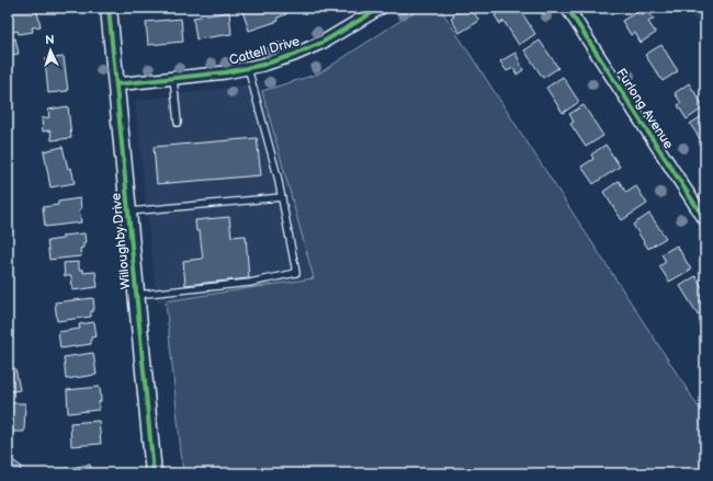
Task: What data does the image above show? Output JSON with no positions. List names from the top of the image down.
{
  "streets": {
    "street": ["Cattell Drive", "Furlong Avenue", "Willoughby Drive"]
  },
  "crossings": [
    ["Cattell Drive", "Willoughby Drive"]
  ],
  "north": "top"
}
